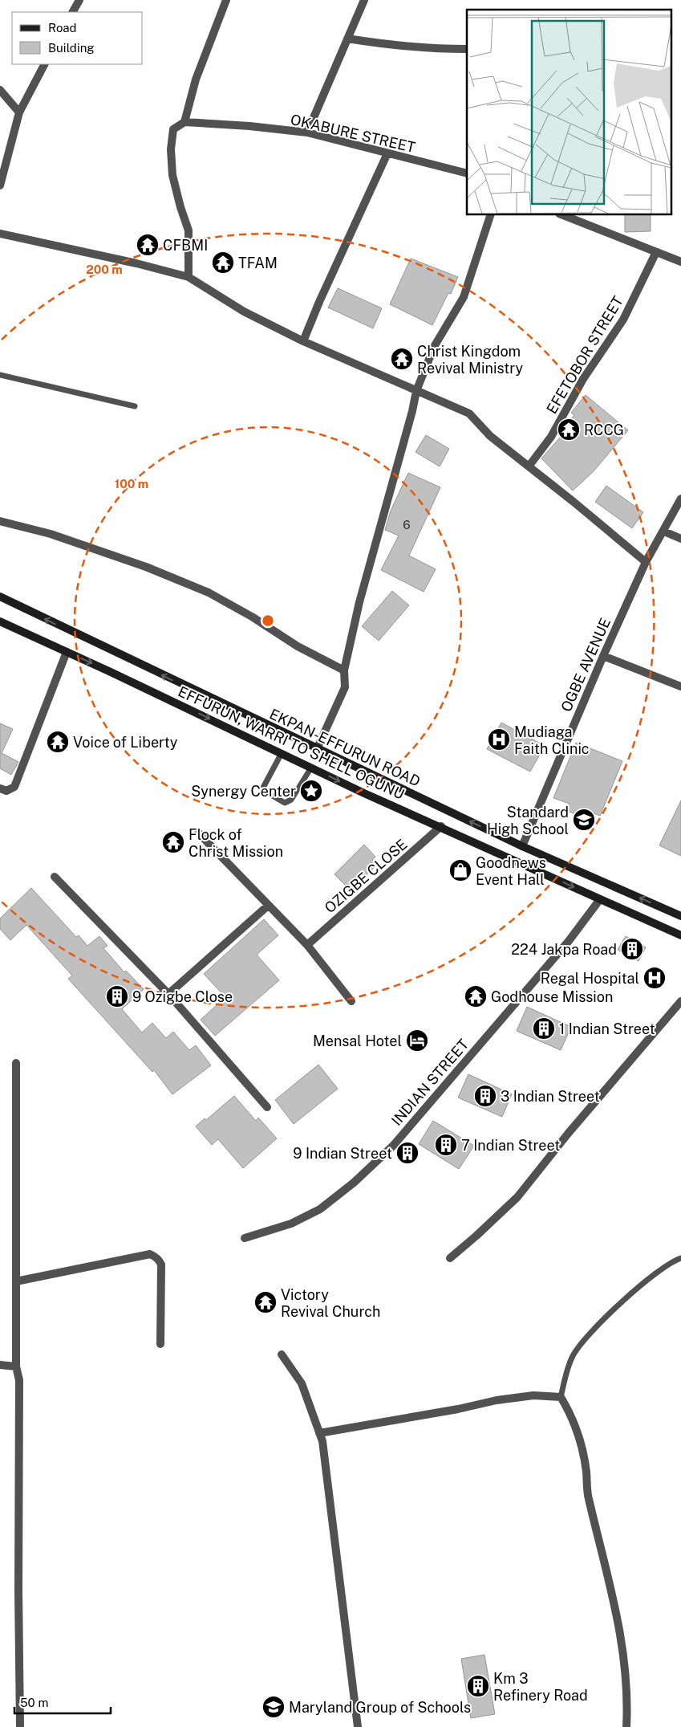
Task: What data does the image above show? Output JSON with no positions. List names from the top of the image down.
{
  "streets": {
    "main road": ["EFFURUN, WARRI TO SHELL OGUNU", "EKPAN-EFFURUN ROAD"],
    "street": [
      "OKABURE STREET",
      "EFETOBOR STREET",
      "OGBE AVENUE",
      "OZIGBE CLOSE",
      "INDIAN STREET"
    ]
  },
  "crossings": [
    ["OGBE AVENUE", "EKPAN-EFFURUN ROAD"],
    ["EFFURUN, WARRI TO SHELL OGUNU", "OZIGBE CLOSE"],
    ["EFFURUN, WARRI TO SHELL OGUNU", "INDIAN STREET"]
  ],
  "one_way": ["EFFURUN, WARRI TO SHELL OGUNU", "EKPAN-EFFURUN ROAD"],
  "places": {
    "temple": [
      "CFBMI",
      "TFAM",
      "Christ Kingdom Revival Ministry",
      "RCCG",
      "Voice of Liberty",
      "Flock of Christ Mission",
      "Godhouse Mission",
      "Victory Revival Church"
    ],
    "hospital": ["Mudiaga Faith Clinic", "Regal Hospital"],
    "place": ["Synergy Center"],
    "school or university": ["Standard High School", "Maryland Group of Schools"],
    "shop": ["Goodnews Event Hall"],
    "building": [
      "224 Jakpa Road",
      "9 Ozigbe Close",
      "1 Indian Street",
      "3 Indian Street",
      "7 Indian Street",
      "9 Indian Street",
      "Km 3 Refinery Road"
    ],
    "hotel": ["Mensal Hotel"]
  },
  "house_numbers": ["6"],
  "legend": ["Road", "Building"],
  "scale_bar": "50 m",
  "rings": ["200 m", "100 m"]
}
